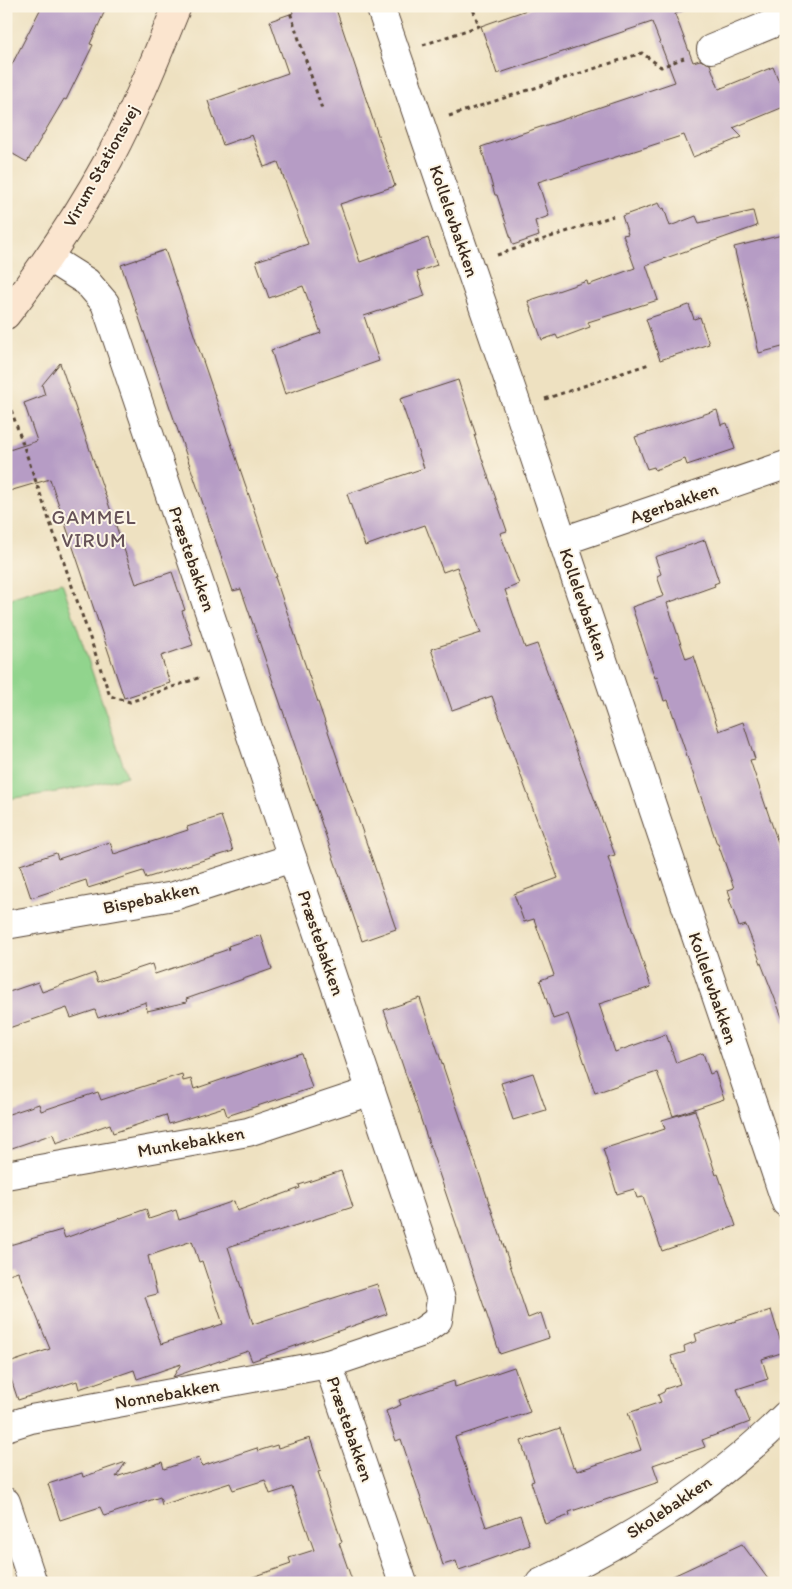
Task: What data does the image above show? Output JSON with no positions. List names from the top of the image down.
{
  "streets": {
    "street": [
      "Virum Stationsvej",
      "Kollelevbakken",
      "Agerbakken",
      "Præstebakken",
      "Bispebakken",
      "Munkebakken",
      "Nonnebakken",
      "Skolebakken"
    ]
  },
  "crossings": [
    ["Virum Stationsvej", "Præstebakken"],
    ["Kollelevbakken", "Agerbakken"],
    ["Præstebakken", "Bispebakken"],
    ["Præstebakken", "Munkebakken"],
    ["Præstebakken", "Nonnebakken"]
  ],
  "districts": ["GAMMEL VIRUM"]
}
